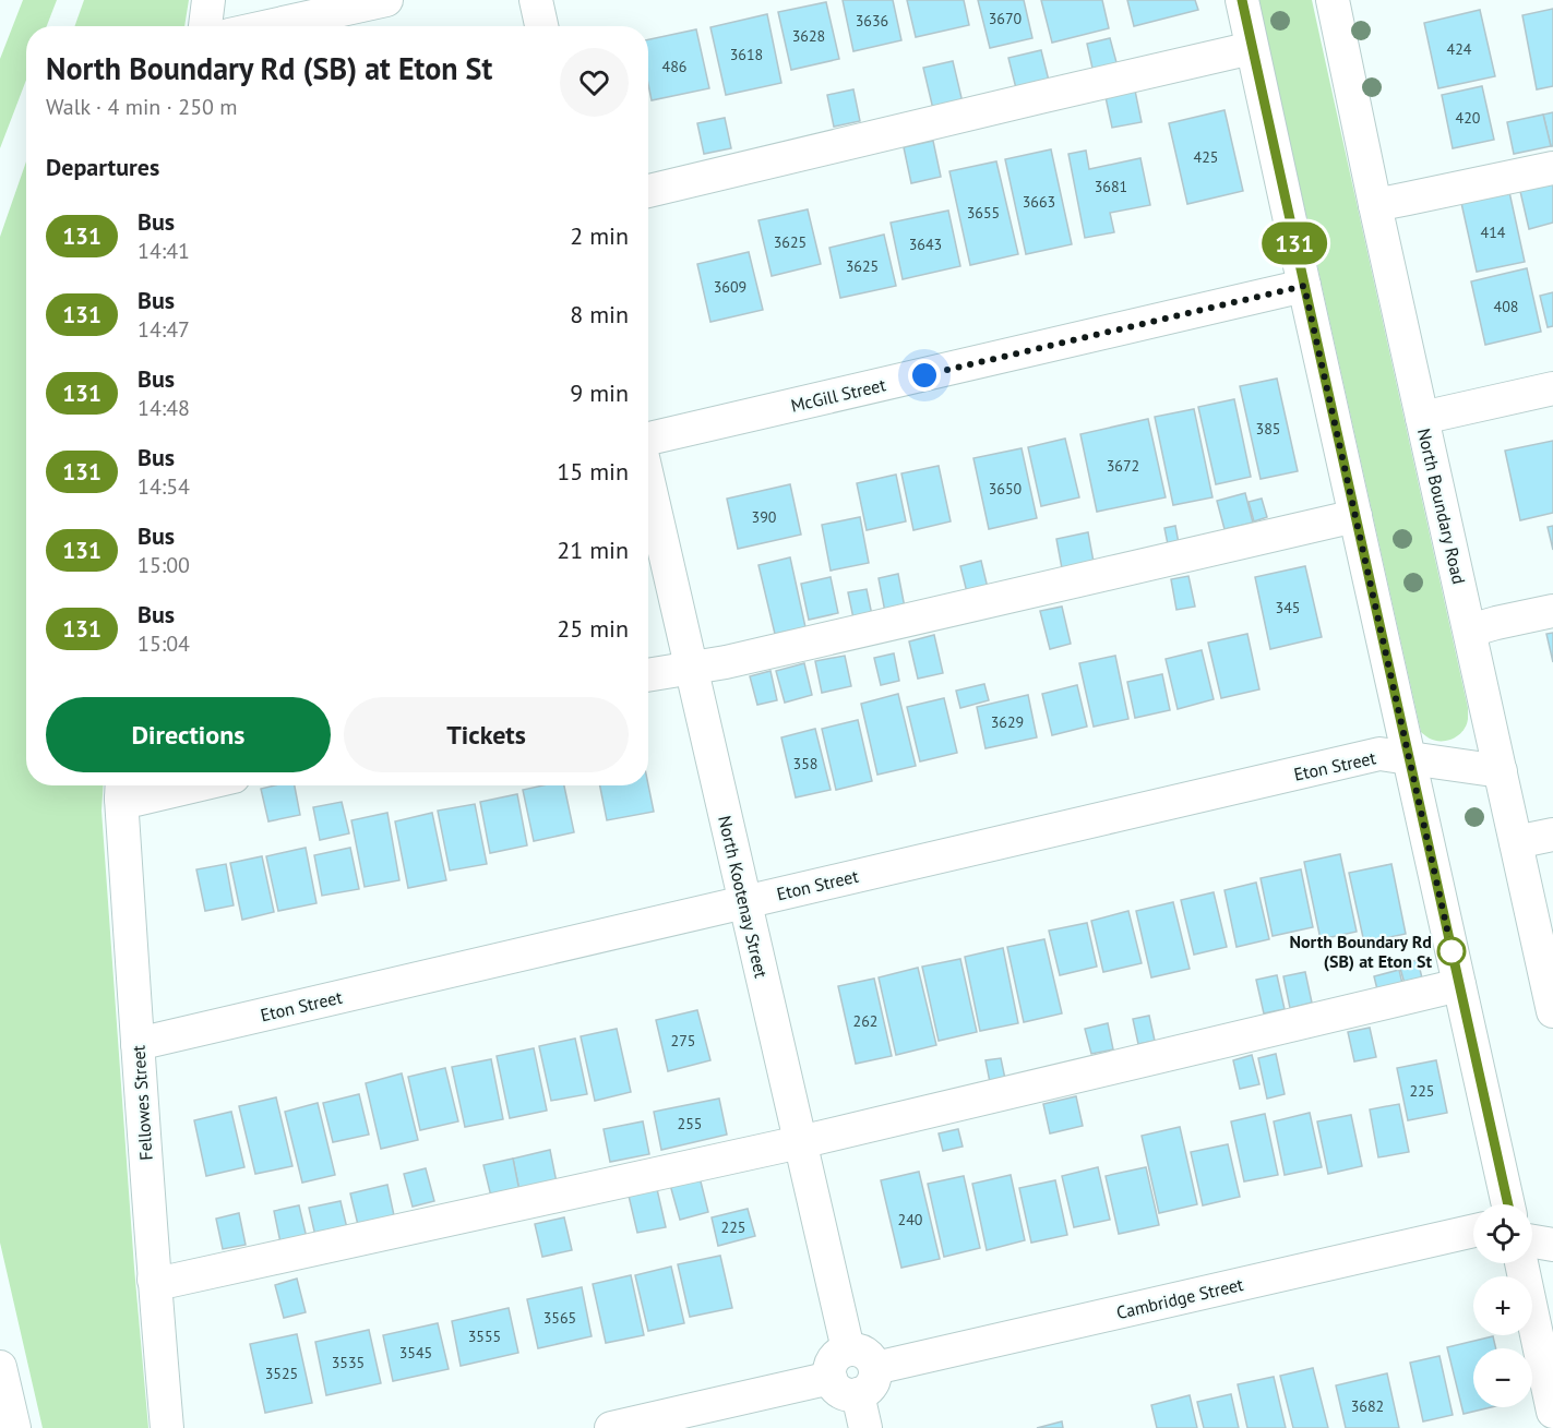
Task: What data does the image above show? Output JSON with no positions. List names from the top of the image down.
{
  "streets": {
    "street": [
      "McGill Street",
      "North Boundary Road",
      "Eton Street",
      "North Kootenay Street",
      "Fellowes Street",
      "Cambridge Street"
    ]
  },
  "crossings": [
    ["North Boundary Road", "Eton Street"],
    ["Eton Street", "North Kootenay Street"],
    ["Eton Street", "Fellowes Street"],
    ["North Kootenay Street", "Cambridge Street"]
  ],
  "places": ["North Boundary Rd (SB) at Eton St"],
  "lines": ["bus line 131"],
  "house_numbers": [
    "3670",
    "3636",
    "3628",
    "424",
    "3618",
    "486",
    "420",
    "425",
    "3681",
    "3663",
    "3655",
    "414",
    "3625",
    "3643",
    "3625",
    "3609",
    "408",
    "385",
    "3672",
    "3650",
    "390",
    "345",
    "3629",
    "358",
    "262",
    "275",
    "225",
    "255",
    "240",
    "225",
    "3565",
    "3555",
    "3545",
    "3535",
    "3525",
    "3682"
  ],
  "page": {
    "on_map": "131",
    "heading": [
      ["North Boundary Rd (SB) at Eton St", "Walk · 4 min · 250 m"],
      "Departures"
    ],
    "list": [
      {
        "mark": "131",
        "name": "Bus",
        "note": "14:41",
        "value": "2 min"
      },
      {
        "mark": "131",
        "name": "Bus",
        "note": "14:47",
        "value": "8 min"
      },
      {
        "mark": "131",
        "name": "Bus",
        "note": "14:48",
        "value": "9 min"
      },
      {
        "mark": "131",
        "name": "Bus",
        "note": "14:54",
        "value": "15 min"
      },
      {
        "mark": "131",
        "name": "Bus",
        "note": "15:00",
        "value": "21 min"
      },
      {
        "mark": "131",
        "name": "Bus",
        "note": "15:04",
        "value": "25 min"
      }
    ],
    "buttons": ["Directions", "Tickets"],
    "map_buttons": ["+", "−"]
  }
}
